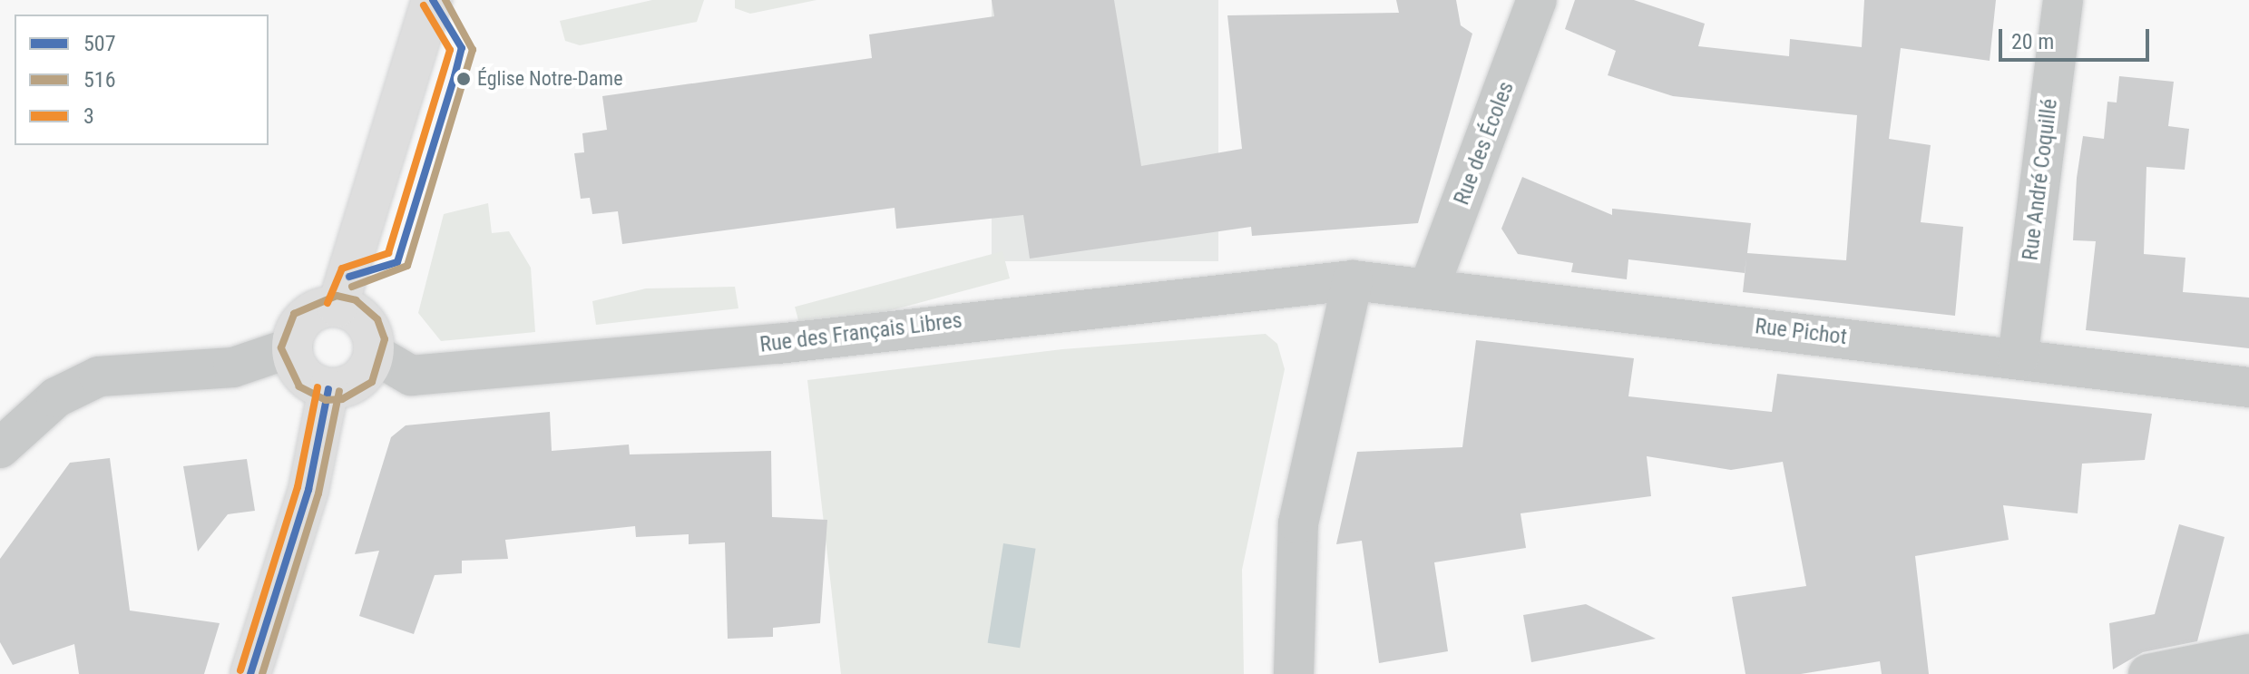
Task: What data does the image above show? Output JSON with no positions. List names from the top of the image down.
{
  "streets": {
    "street": [
      "Rue des Écoles",
      "Rue André Coquillé",
      "Rue Pichot",
      "Rue des Français Libres"
    ]
  },
  "crossings": [
    ["Rue des Écoles", "Rue Pichot"],
    ["Rue André Coquillé", "Rue Pichot"],
    ["Rue Pichot", "Rue des Français Libres"]
  ],
  "places": ["Église Notre-Dame"],
  "lines": ["transit line 507", "transit line 516", "transit line 3"],
  "legend": ["507", "516", "3"],
  "scale_bar": "20 m"
}
